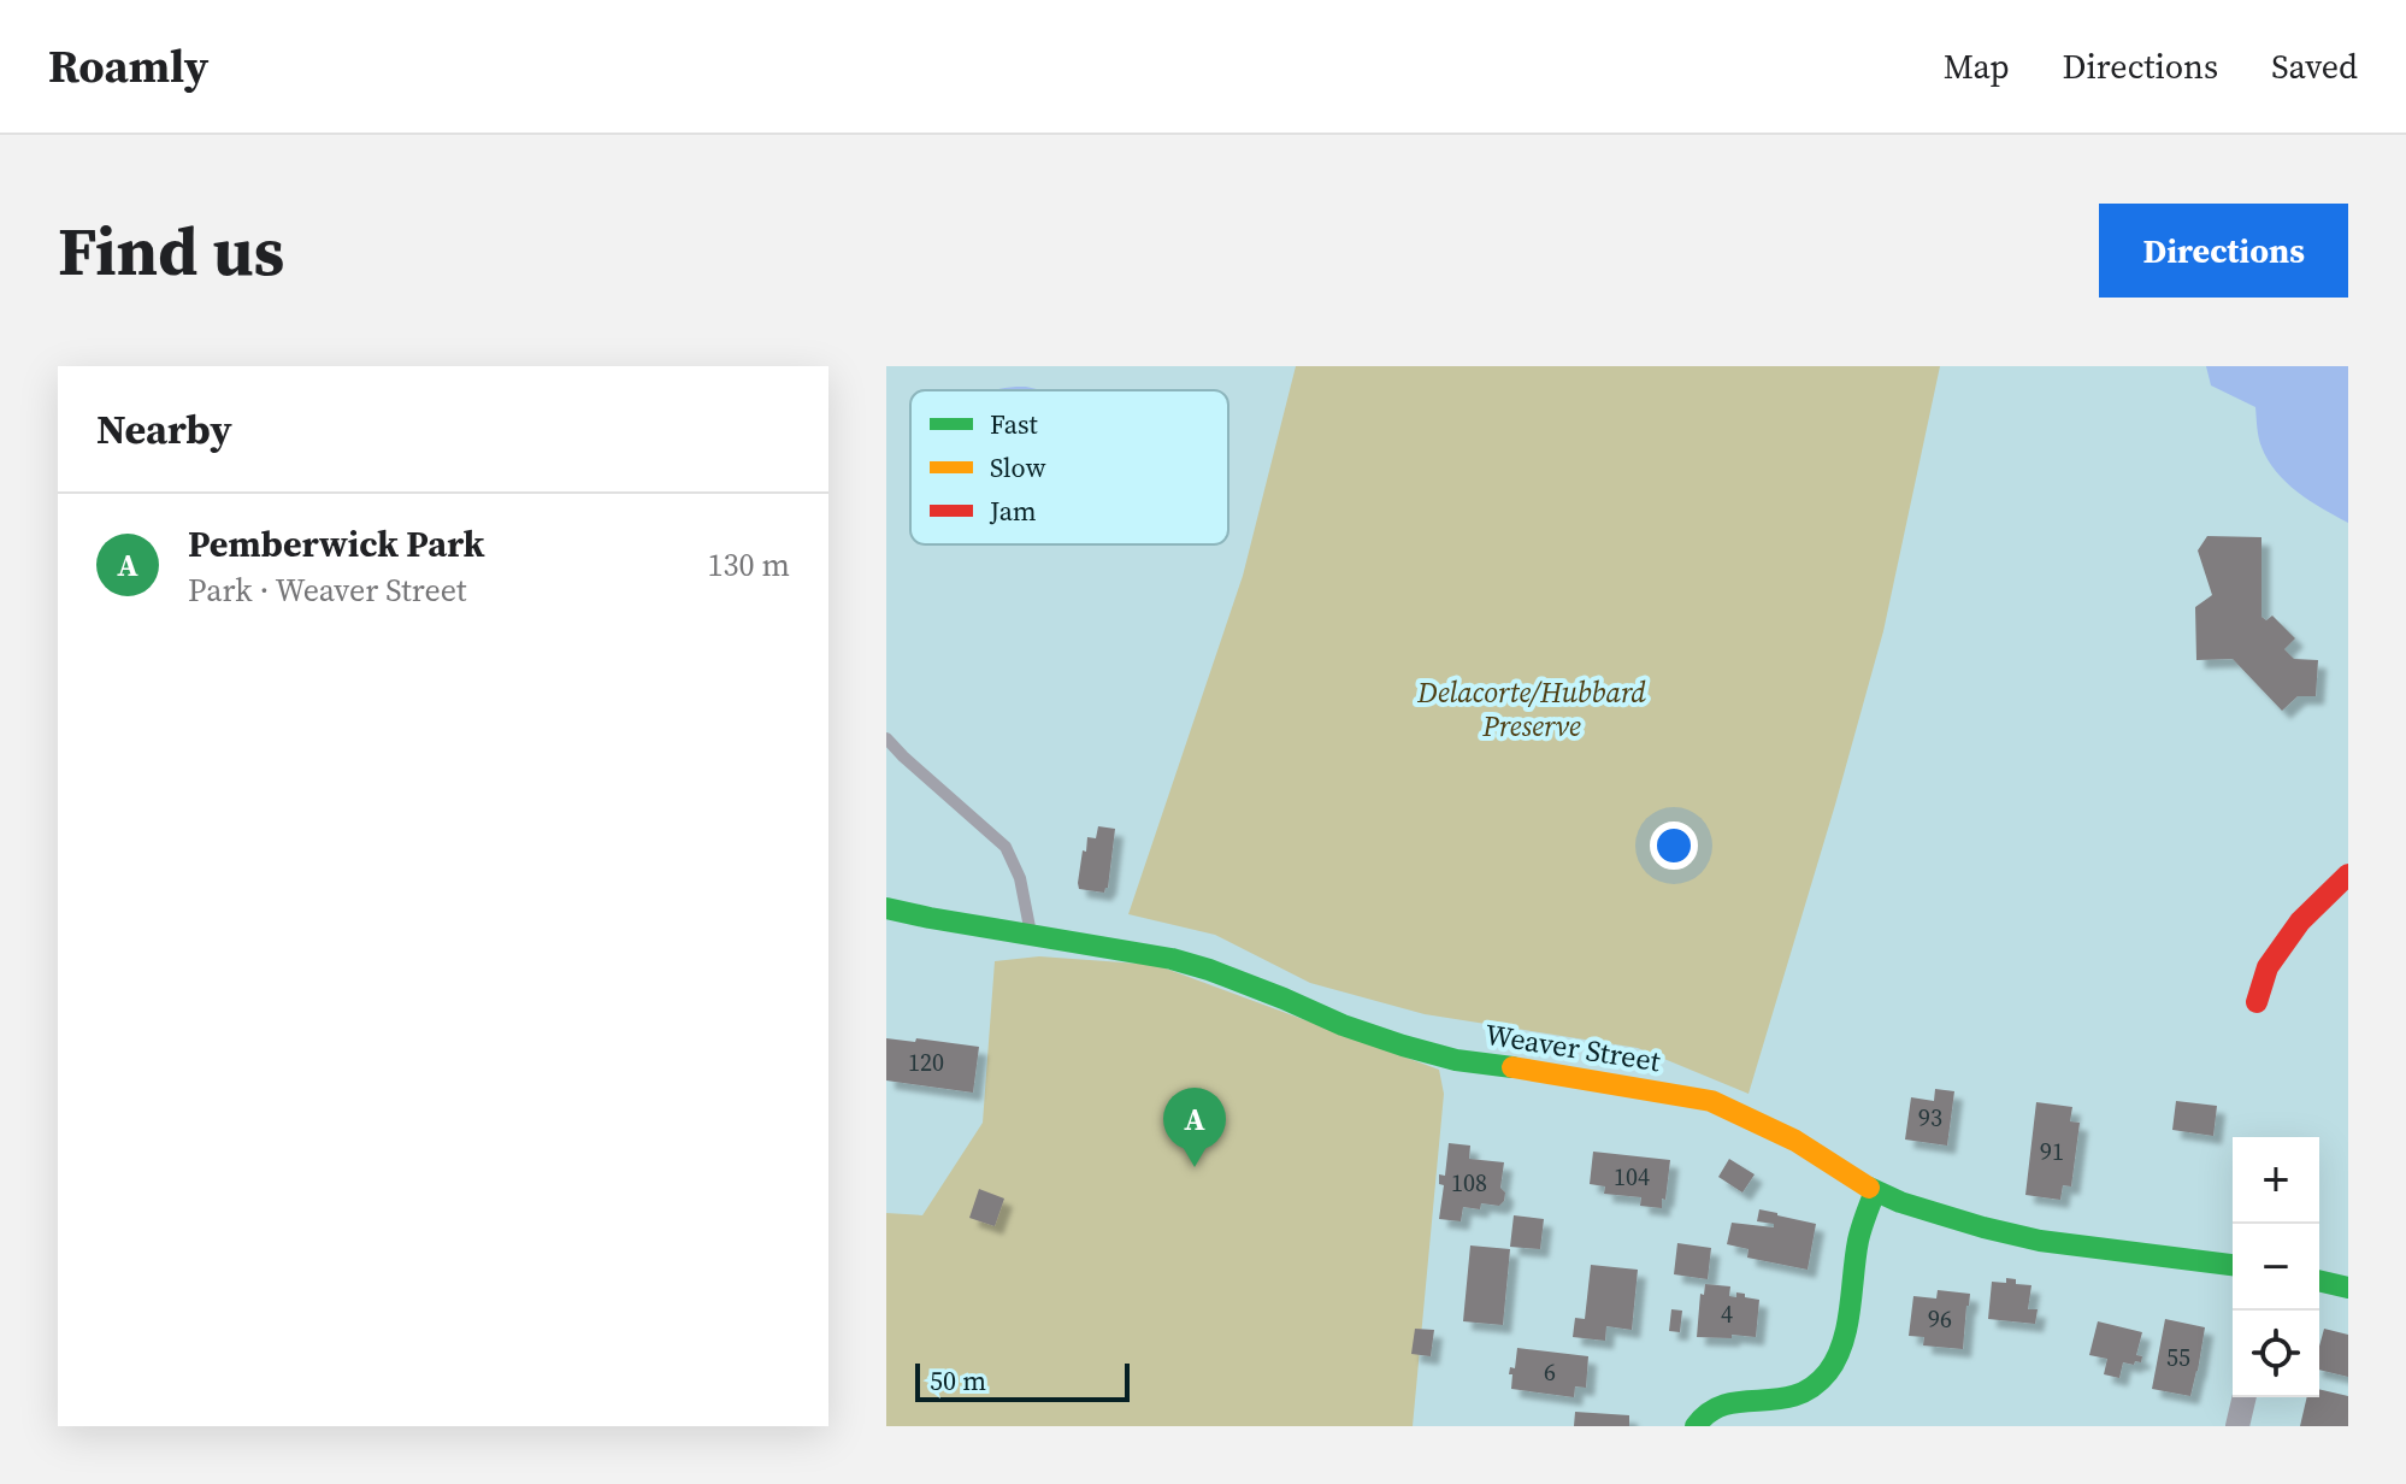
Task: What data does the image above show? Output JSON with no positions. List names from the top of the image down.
{
  "streets": {
    "street": ["Weaver Street"]
  },
  "parks": ["Delacorte/Hubbard Preserve"],
  "house_numbers": [
    "120",
    "93",
    "91",
    "104",
    "108",
    "4",
    "96",
    "55",
    "6"
  ],
  "legend": ["Fast", "Slow", "Jam"],
  "scale_bar": "50 m",
  "page": {
    "header": "Roamly",
    "nav": ["Map", "Directions", "Saved"],
    "buttons": "Directions",
    "title": "Find us",
    "heading": "Nearby",
    "list": [
      {
        "mark": "A",
        "name": "Pemberwick Park",
        "note": "Park · Weaver Street",
        "value": "130 m"
      }
    ],
    "pins": "A",
    "map_buttons": ["+", "−"],
    "scale": "50 m"
  }
}
